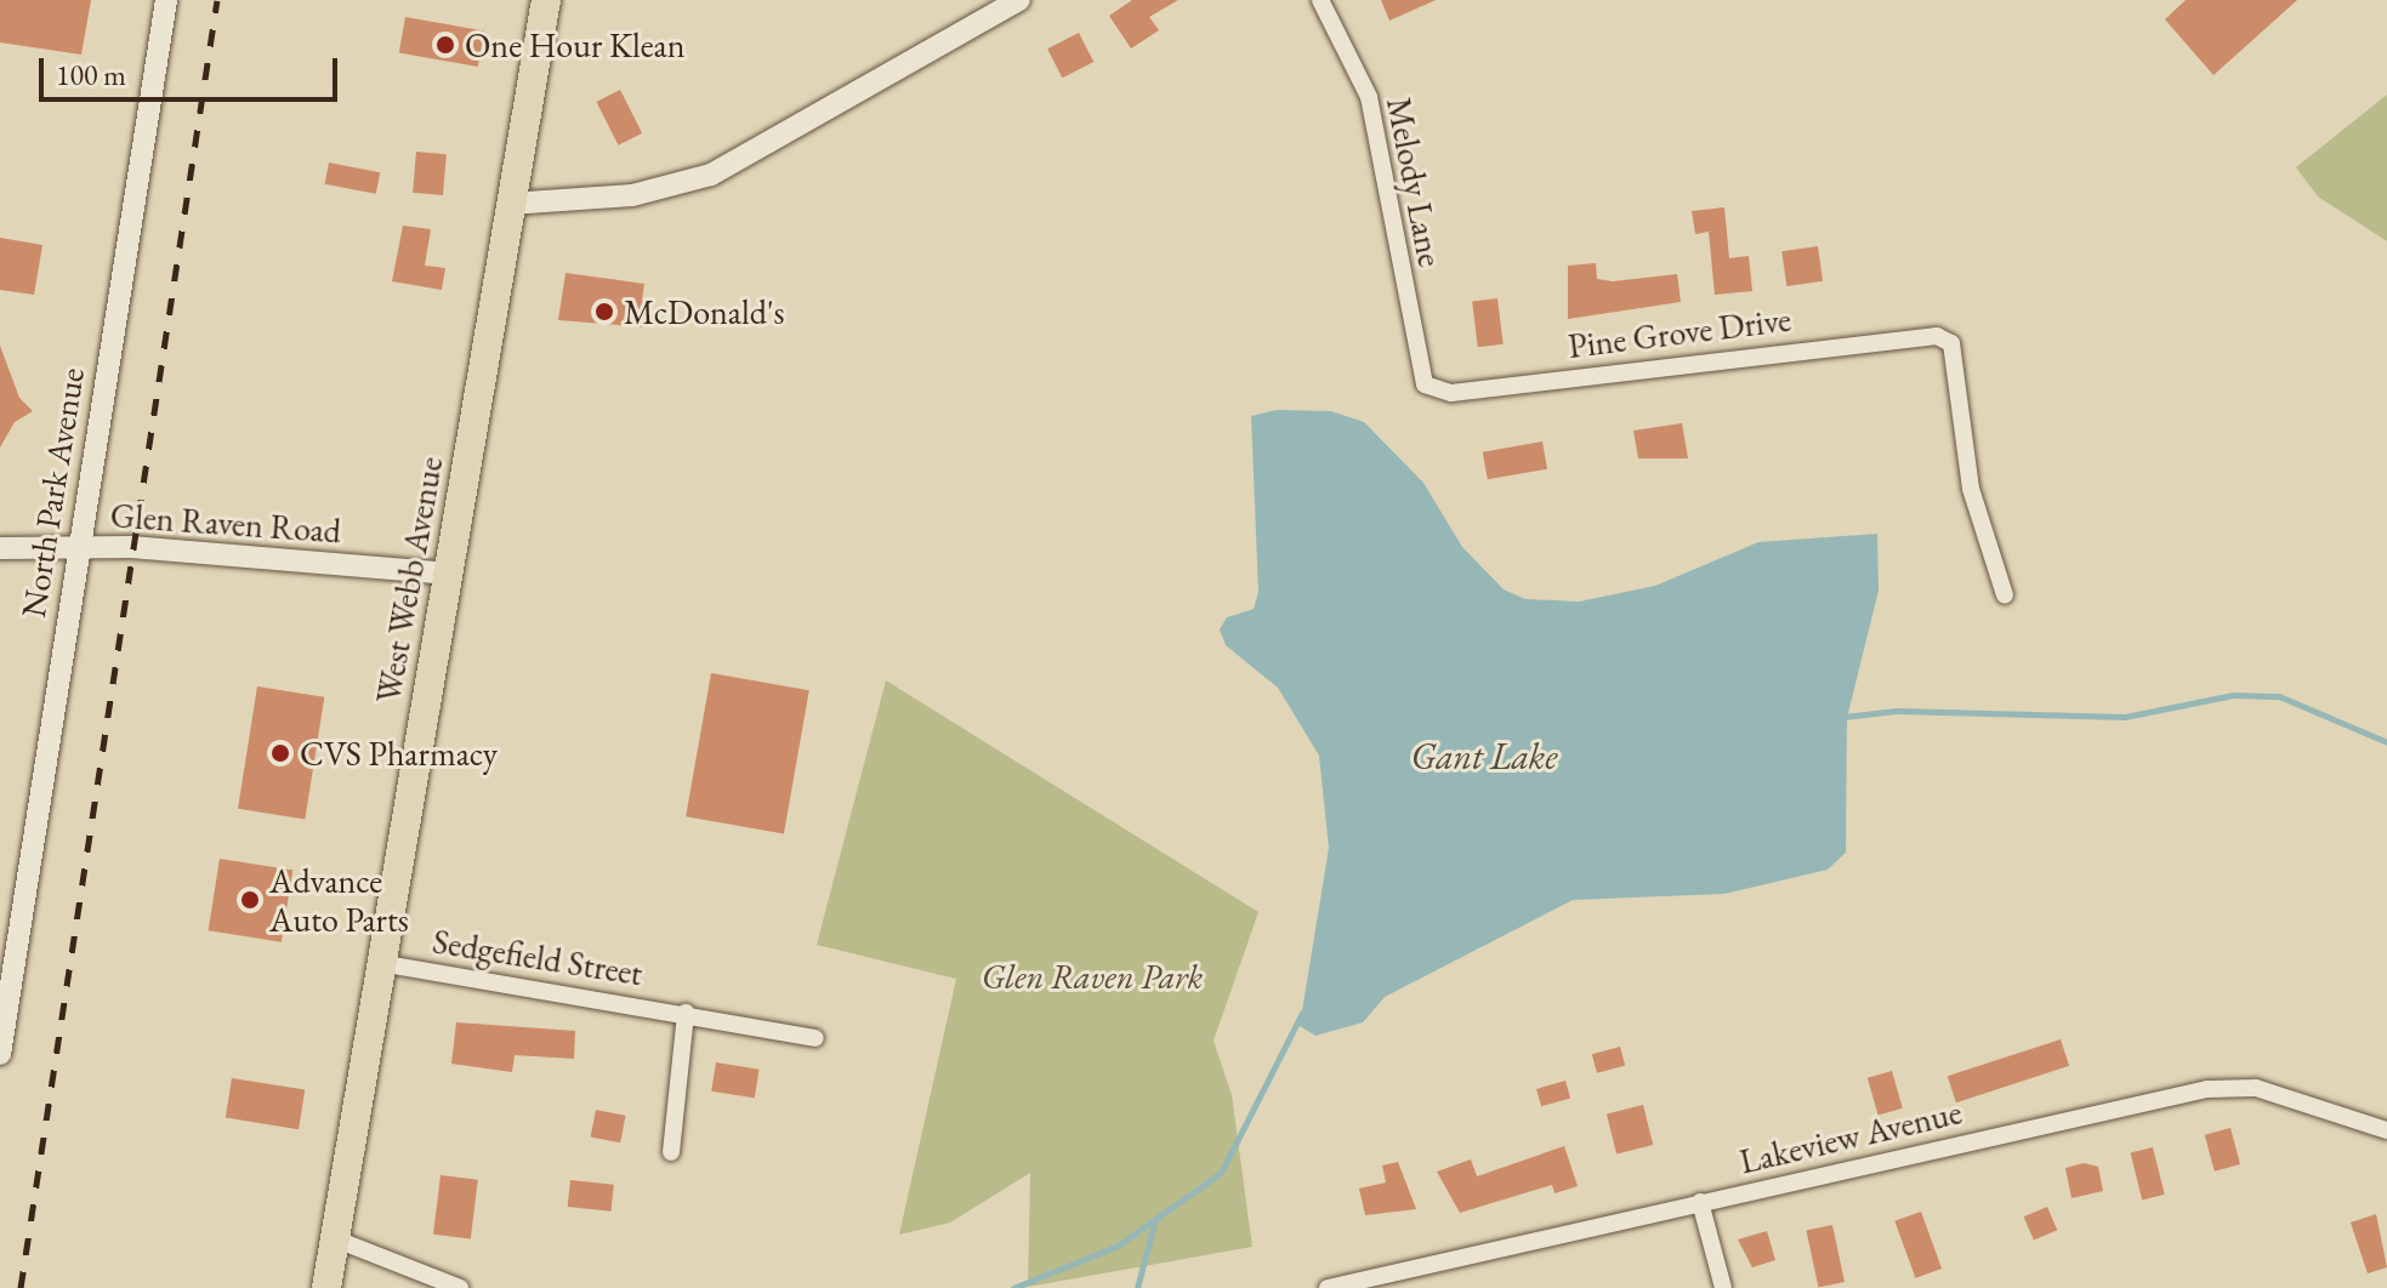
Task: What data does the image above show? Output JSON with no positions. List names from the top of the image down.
{
  "streets": {
    "highway": ["West Webb Avenue"],
    "street": [
      "Melody Lane",
      "Pine Grove Drive",
      "North Park Avenue",
      "Glen Raven Road",
      "Sedgefield Street",
      "Lakeview Avenue"
    ]
  },
  "crossings": [
    ["Melody Lane", "Pine Grove Drive"],
    ["North Park Avenue", "Glen Raven Road"],
    ["Glen Raven Road", "West Webb Avenue"],
    ["West Webb Avenue", "Sedgefield Street"]
  ],
  "water": ["Gant Lake"],
  "parks": ["Glen Raven Park"],
  "places": [
    "One Hour Klean",
    "McDonald's",
    "CVS Pharmacy",
    "Advance Auto Parts"
  ],
  "scale_bar": "100 m"
}
